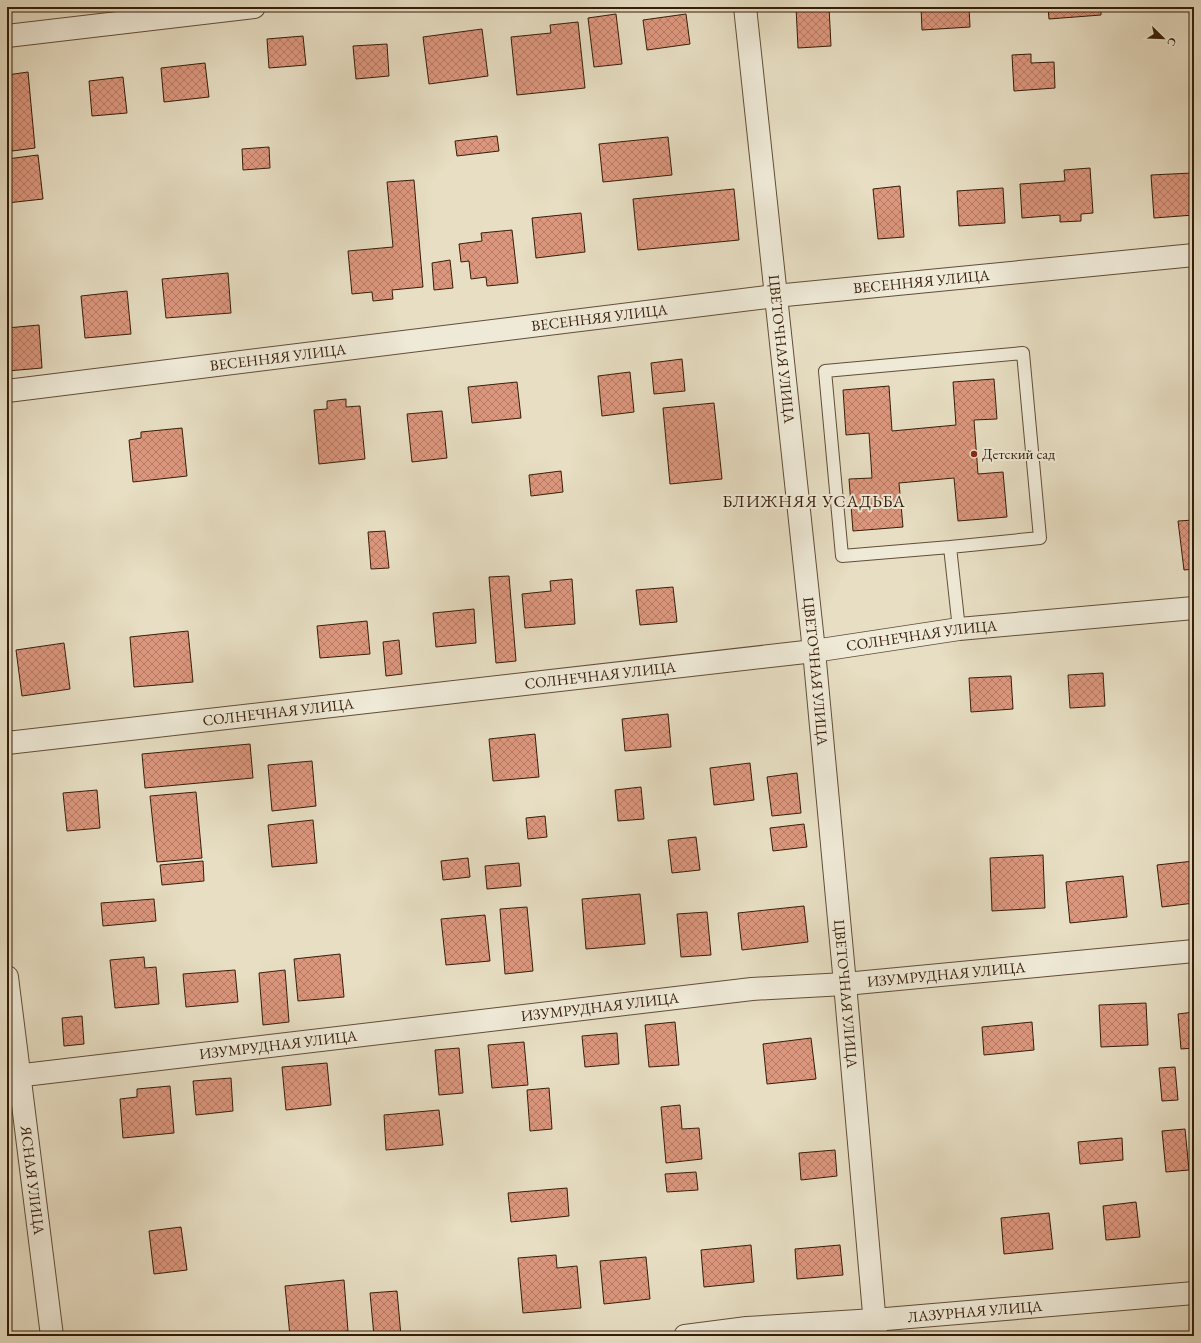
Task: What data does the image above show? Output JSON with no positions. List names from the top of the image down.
{
  "streets": {
    "street": [
      "ВЕСЕННЯЯ УЛИЦА",
      "ЦВЕТОЧНАЯ УЛИЦА",
      "СОЛНЕЧНАЯ УЛИЦА",
      "ИЗУМРУДНАЯ УЛИЦА",
      "ЯСНАЯ УЛИЦА",
      "ЛАЗУРНАЯ УЛИЦА"
    ]
  },
  "crossings": [
    ["ВЕСЕННЯЯ УЛИЦА", "ЦВЕТОЧНАЯ УЛИЦА"],
    ["ЦВЕТОЧНАЯ УЛИЦА", "СОЛНЕЧНАЯ УЛИЦА"],
    ["ЦВЕТОЧНАЯ УЛИЦА", "ИЗУМРУДНАЯ УЛИЦА"],
    ["ЦВЕТОЧНАЯ УЛИЦА", "ЛАЗУРНАЯ УЛИЦА"],
    ["ИЗУМРУДНАЯ УЛИЦА", "ЯСНАЯ УЛИЦА"]
  ],
  "districts": ["БЛИЖНЯЯ УСАДЬБА"],
  "places": ["Детский сад"],
  "north": "bottom right"
}
